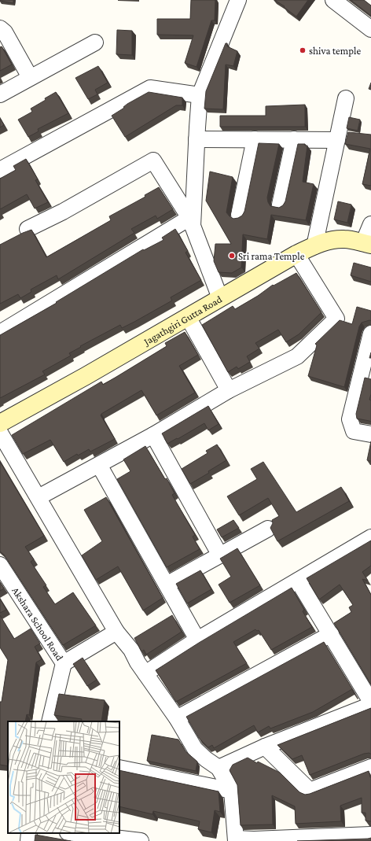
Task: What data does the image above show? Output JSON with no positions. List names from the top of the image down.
{
  "streets": {
    "street": ["Jagathgiri Gutta Road", "Akshara School Road"]
  },
  "places": ["shiva temple", "Sri rama Temple"]
}
